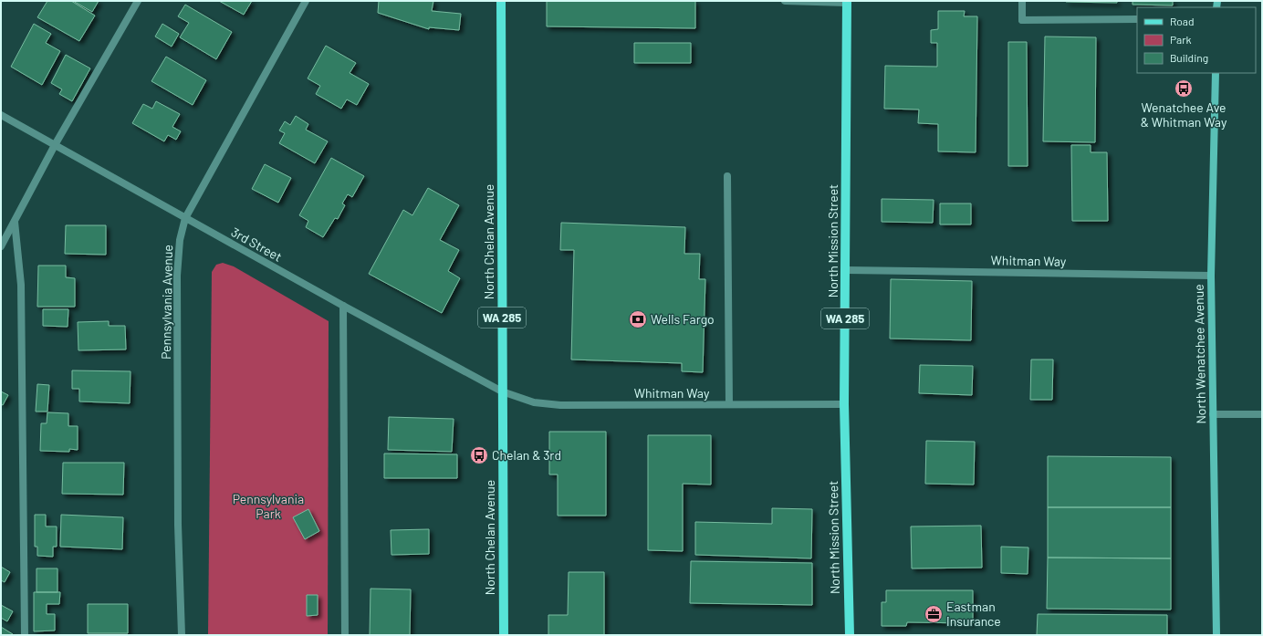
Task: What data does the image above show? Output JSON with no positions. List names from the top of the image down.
{
  "streets": {
    "main road": [
      "North Mission Street",
      "North Chelan Avenue",
      "WA 285",
      "North Wenatchee Avenue"
    ],
    "street": ["3rd Street", "Whitman Way", "Pennsylvania Avenue"]
  },
  "crossings": [
    ["North Mission Street", "Whitman Way"],
    ["North Chelan Avenue", "3rd Street"],
    ["North Chelan Avenue", "Whitman Way"],
    ["3rd Street", "Whitman Way"],
    ["3rd Street", "Pennsylvania Avenue"],
    ["Whitman Way", "North Wenatchee Avenue"]
  ],
  "parks": ["Pennsylvania Park"],
  "places": {
    "bus stop": ["Wenatchee Ave & Whitman Way", "Chelan & 3rd"],
    "bank": ["Wells Fargo"],
    "office": ["Eastman Insurance"]
  },
  "legend": ["Road", "Park", "Building"]
}
